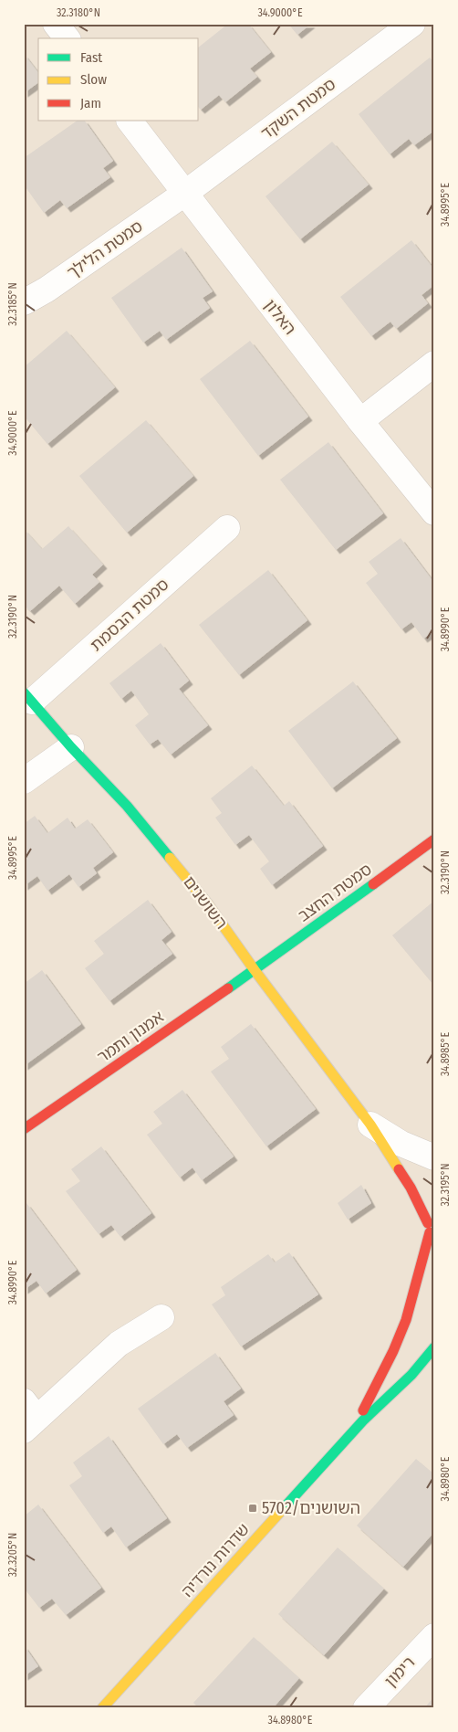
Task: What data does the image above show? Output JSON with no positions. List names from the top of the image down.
{
  "streets": {
    "street": [
      "סמטת השקד",
      "סמטת הלילך",
      "האלון",
      "סמטת הבסמת",
      "סמטת החצב",
      "השושנים",
      "אמנון ותמר",
      "שדרות נורדיה",
      "רימון"
    ]
  },
  "crossings": [
    ["סמטת השקד", "סמטת הלילך"],
    ["סמטת השקד", "האלון"],
    ["סמטת הלילך", "האלון"],
    ["סמטת הבסמת", "השושנים"],
    ["סמטת החצב", "השושנים"],
    ["סמטת החצב", "אמנון ותמר"],
    ["השושנים", "אמנון ותמר"],
    ["השושנים", "שדרות נורדיה"]
  ],
  "places": {
    "transit": ["5702/השושנים"]
  },
  "legend": ["Fast", "Slow", "Jam"],
  "coordinates": [
    "32.3180°N",
    "34.9000°E",
    "34.8995°E",
    "32.3185°N",
    "32.3190°N",
    "34.8990°E",
    "34.8985°E",
    "32.3195°N",
    "34.8980°E",
    "32.3205°N"
  ]
}
